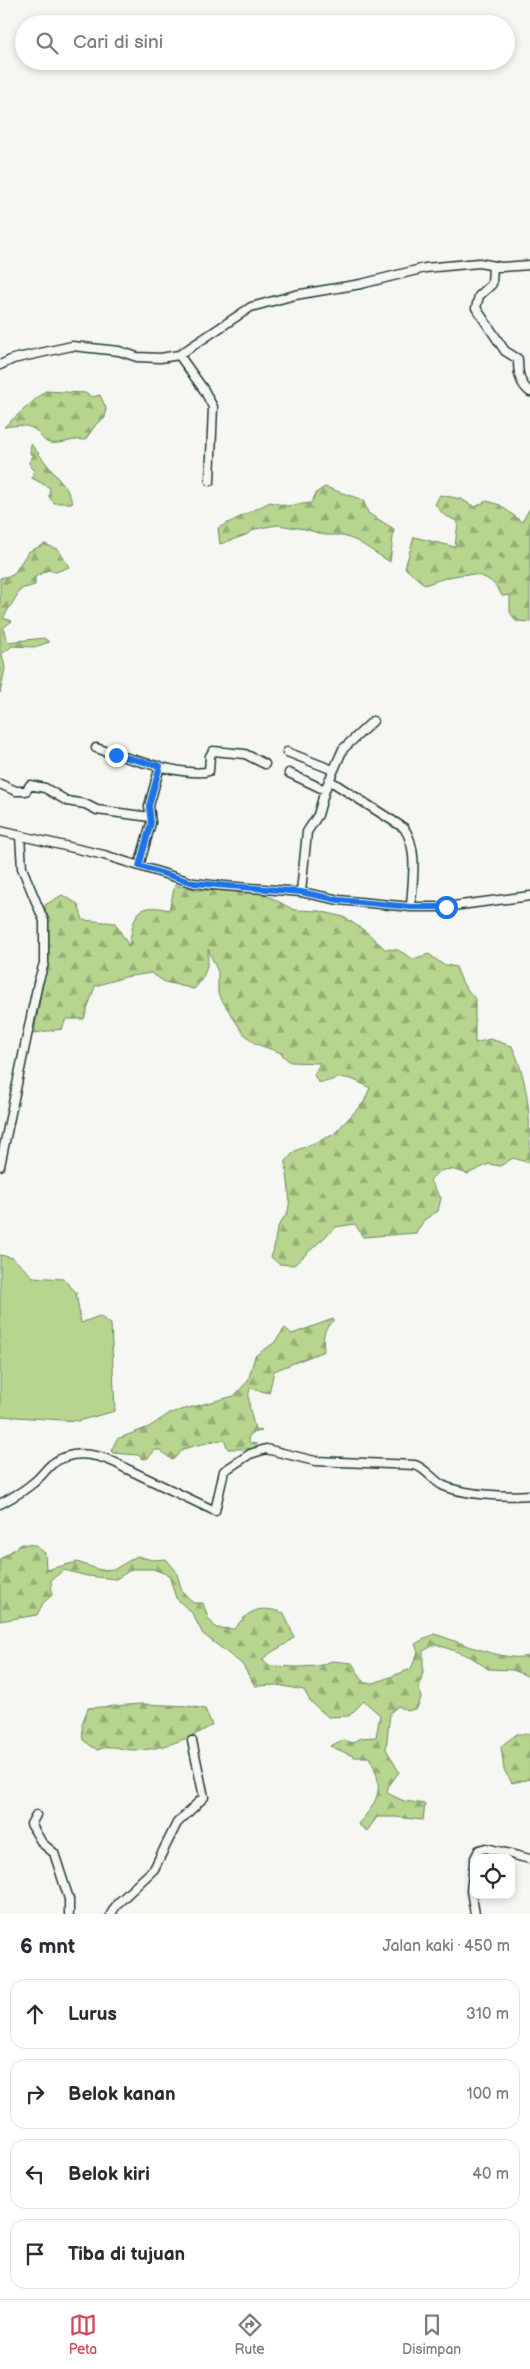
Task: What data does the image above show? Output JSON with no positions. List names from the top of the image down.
{
  "page": {
    "search": "Cari di sini",
    "heading": ["6 mnt", "Jalan kaki · 450 m"],
    "list": [
      ["Lurus", "310 m"],
      ["Belok kanan", "100 m"],
      ["Belok kiri", "40 m"],
      "Tiba di tujuan"
    ],
    "nav": ["Peta", "Rute", "Disimpan"]
  }
}
